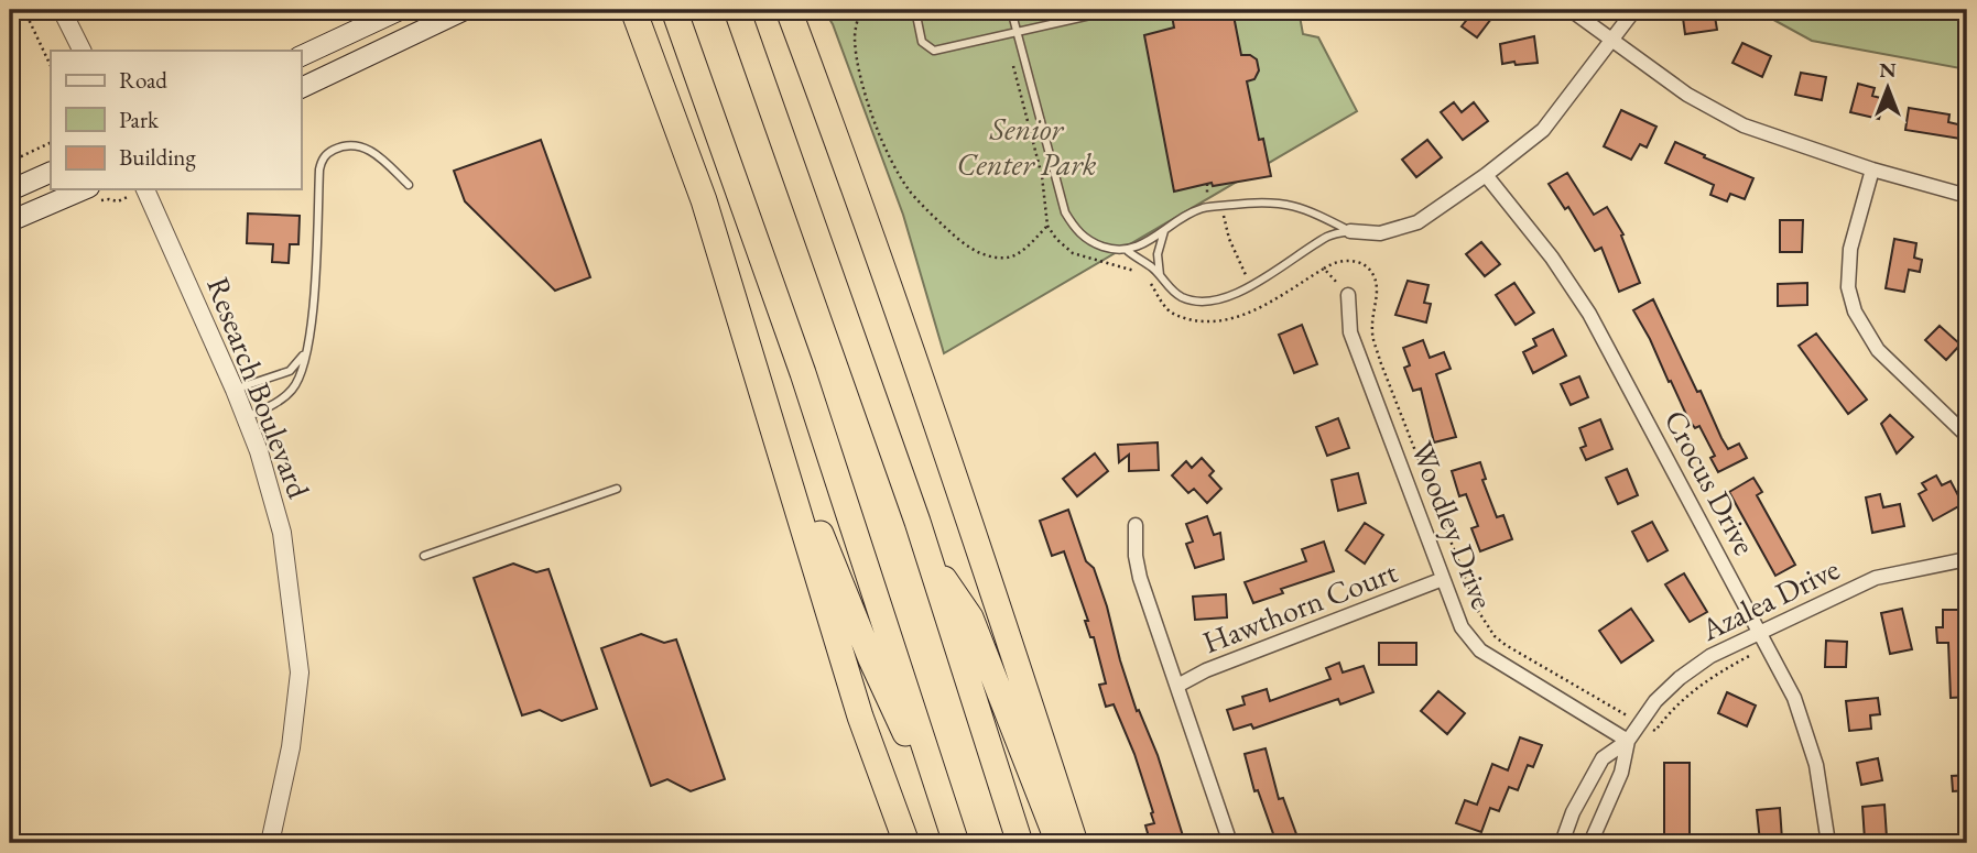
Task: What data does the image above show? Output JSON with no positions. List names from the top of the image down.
{
  "streets": {
    "street": [
      "Research Boulevard",
      "Crocus Drive",
      "Woodley Drive",
      "Azalea Drive",
      "Hawthorn Court"
    ]
  },
  "crossings": [
    ["Crocus Drive", "Azalea Drive"],
    ["Woodley Drive", "Azalea Drive"],
    ["Woodley Drive", "Hawthorn Court"]
  ],
  "parks": ["Senior Center Park"],
  "legend": ["Road", "Park", "Building"],
  "north": "top"
}
